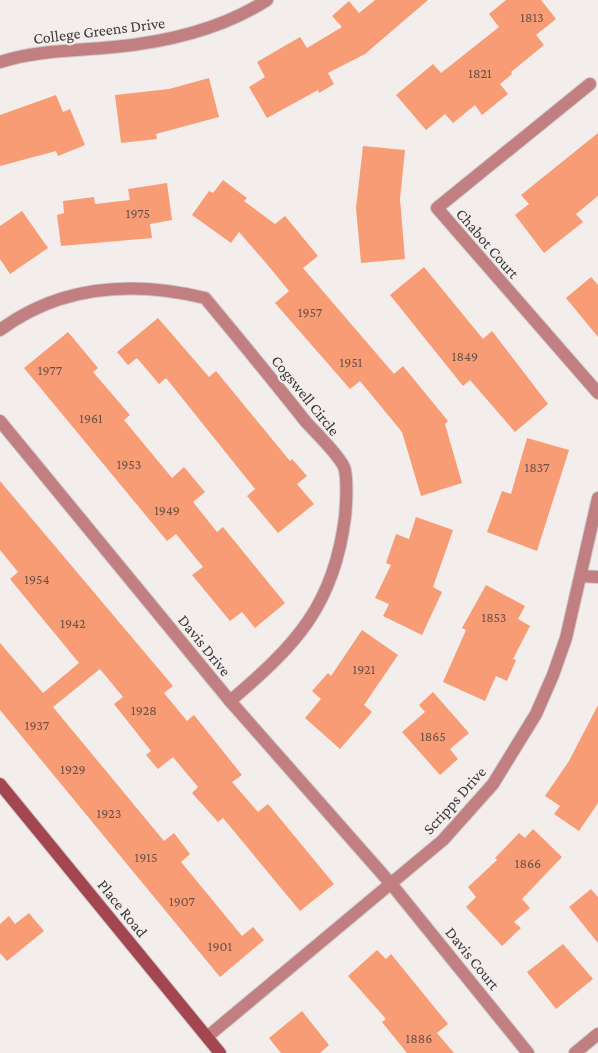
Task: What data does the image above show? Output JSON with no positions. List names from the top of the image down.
{
  "streets": {
    "street": [
      "College Greens Drive",
      "Chabot Court",
      "Cogswell Circle",
      "Davis Drive",
      "Scripps Drive",
      "Place Road",
      "Davis Court"
    ]
  },
  "crossings": [
    ["Cogswell Circle", "Davis Drive"],
    ["Davis Drive", "Scripps Drive"],
    ["Davis Drive", "Davis Court"],
    ["Scripps Drive", "Place Road"],
    ["Scripps Drive", "Davis Court"]
  ],
  "house_numbers": [
    "1813",
    "1821",
    "1975",
    "1957",
    "1849",
    "1951",
    "1977",
    "1961",
    "1953",
    "1837",
    "1949",
    "1954",
    "1853",
    "1942",
    "1921",
    "1928",
    "1937",
    "1865",
    "1929",
    "1923",
    "1915",
    "1866",
    "1907",
    "1901",
    "1886"
  ]
}
